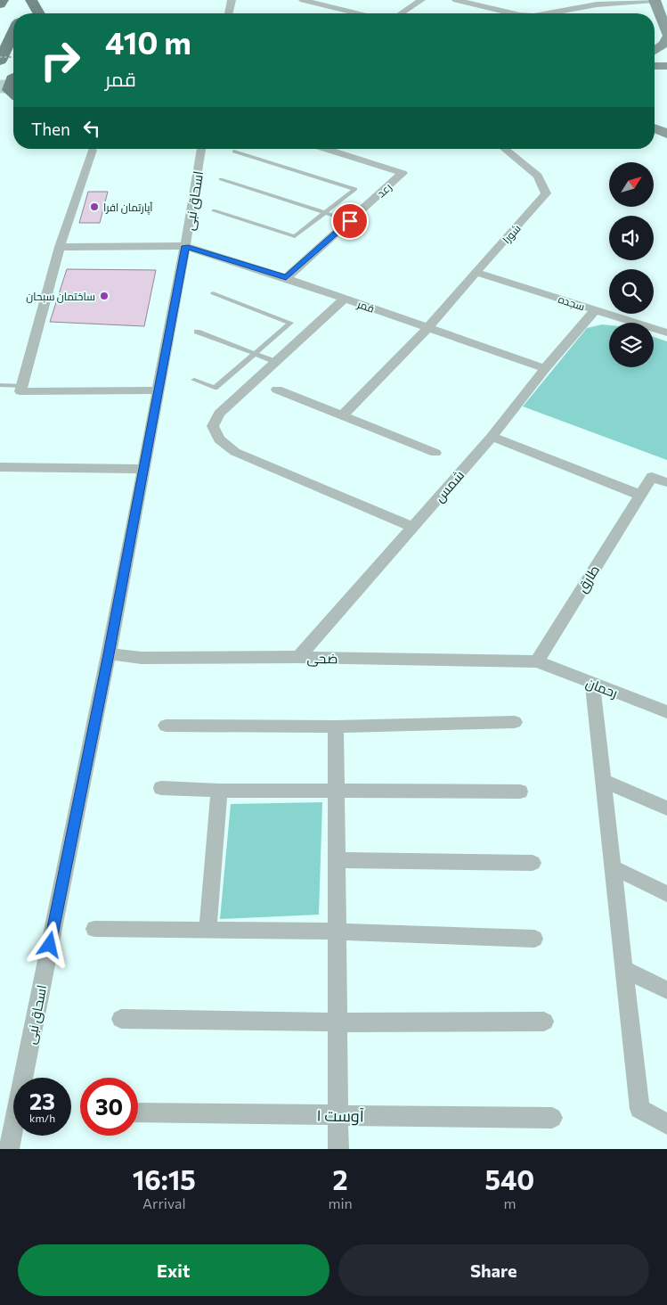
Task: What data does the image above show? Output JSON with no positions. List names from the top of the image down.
{
  "streets": {
    "street": [
      "رعد",
      "اسحاق نبی",
      "شورا",
      "سجده",
      "قمر",
      "شمس",
      "طارق",
      "ضحی",
      "رحمان",
      "آوست ١"
    ]
  },
  "crossings": [
    ["رعد", "قمر"],
    ["اسحاق نبی", "قمر"],
    ["اسحاق نبی", "ضحی"],
    ["شورا", "سجده"],
    ["شورا", "قمر"],
    ["سجده", "شمس"],
    ["قمر", "شمس"],
    ["شمس", "ضحی"],
    ["طارق", "ضحی"],
    ["طارق", "رحمان"],
    ["ضحی", "رحمان"]
  ],
  "places": ["آپارتمان افرا", "ساختمان سبحان"],
  "north": "top right",
  "page": {
    "turn": ["410 m", "قمر"],
    "then": "Then",
    "speed": "23 km/h",
    "limit": "30",
    "eta": [
      "16:15",
      "Arrival",
      "2",
      "min",
      "540",
      "m"
    ],
    "buttons": ["Exit", "Share"]
  }
}
